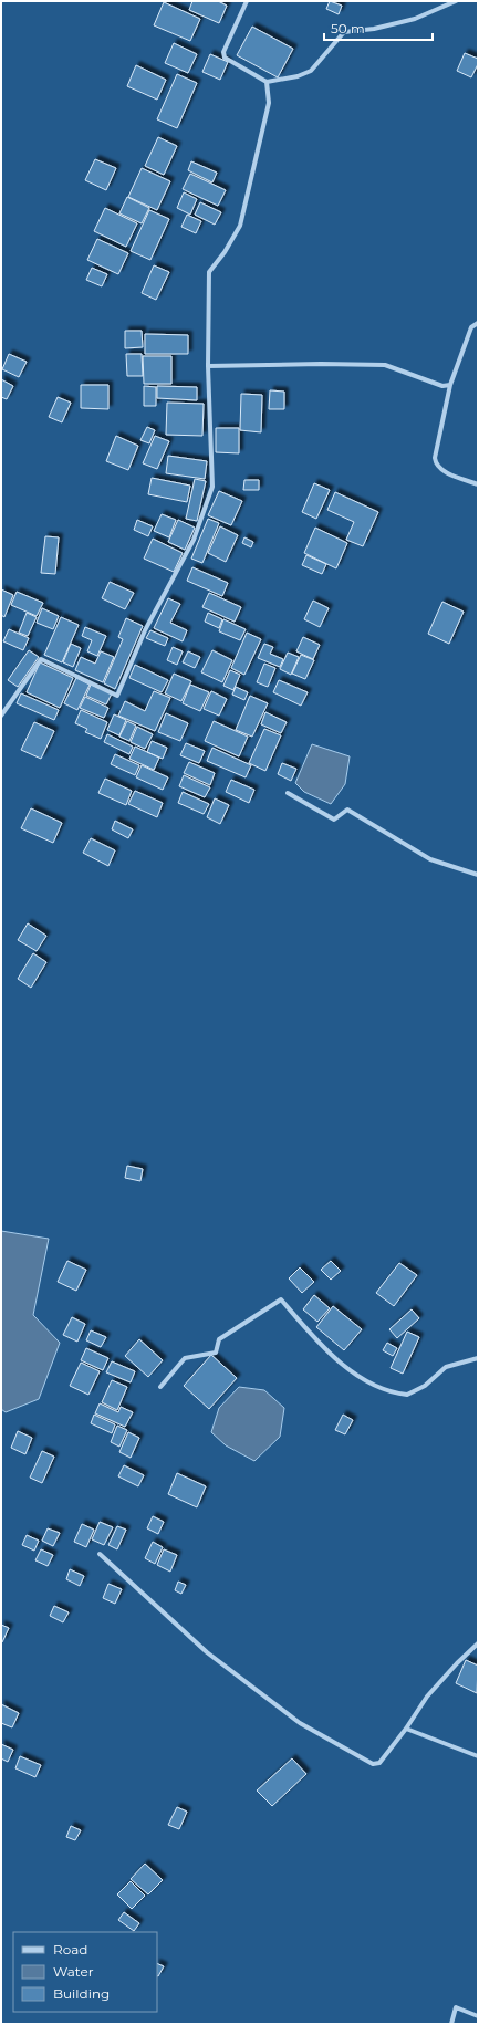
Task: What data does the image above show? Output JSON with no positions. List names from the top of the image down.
{
  "legend": ["Road", "Water", "Building"],
  "scale_bar": "50 m"
}
